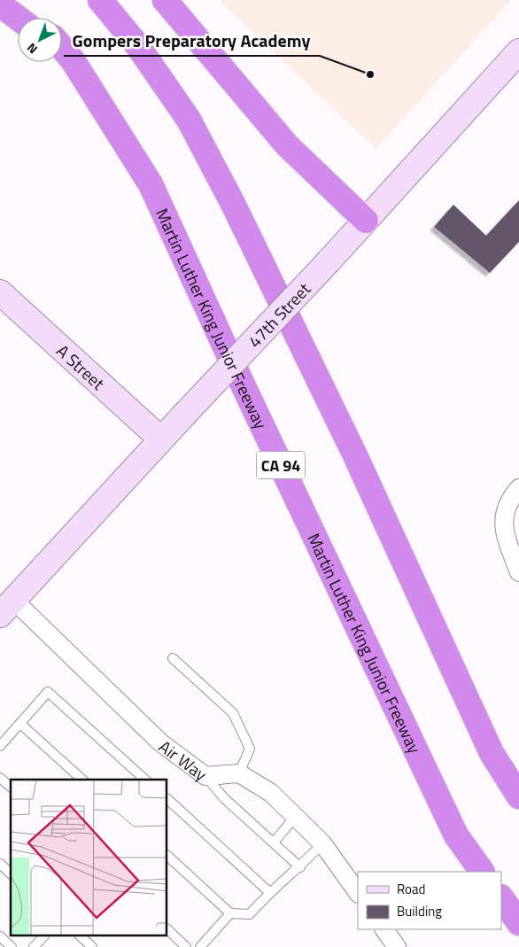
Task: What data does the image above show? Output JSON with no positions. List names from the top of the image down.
{
  "streets": {
    "highway": ["Martin Luther King Junior Freeway", "CA 94"],
    "main road": ["47th Street", "A Street"],
    "street": ["Air Way"]
  },
  "crossings": [
    ["47th Street", "A Street"],
    ["47th Street", "Air Way"]
  ],
  "places": ["Gompers Preparatory Academy"],
  "legend": ["Road", "Building"],
  "north": "bottom left"
}
